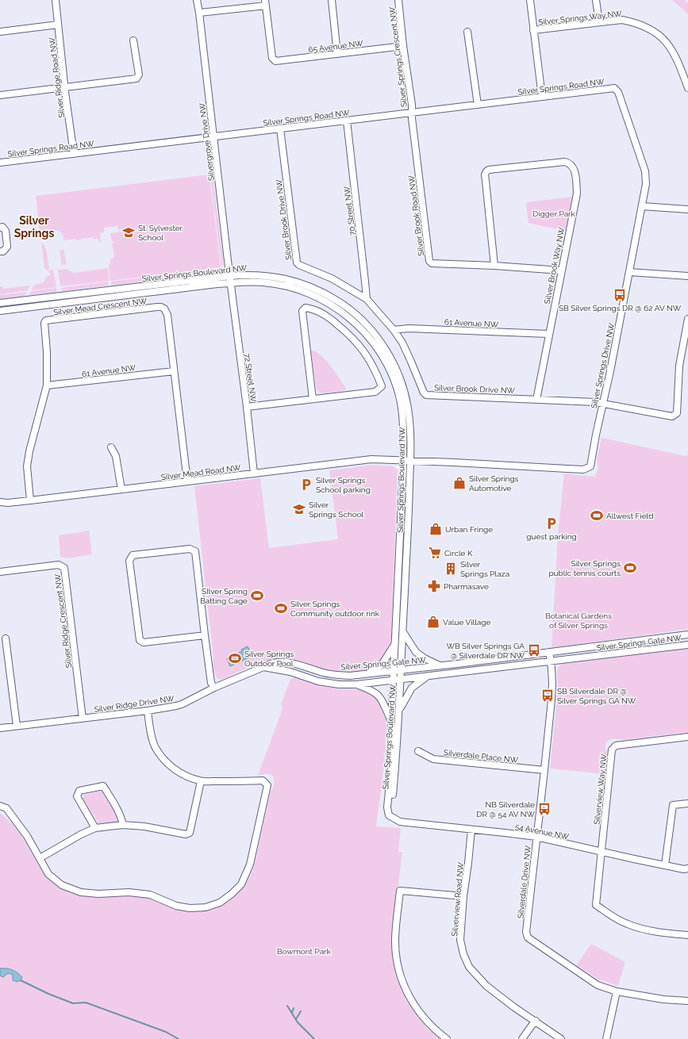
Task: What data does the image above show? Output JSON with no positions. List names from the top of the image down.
{
  "streets": {
    "street": [
      "Silver Springs Way NW",
      "65 Avenue NW",
      "Silver Springs Crescent NW",
      "Silver Ridge Road NW",
      "Silver Springs Road NW",
      "Silvergrove Drive NW",
      "70 Street NW",
      "Silver Brook Road NW",
      "Silver Brook Drive NW",
      "Silver Brook Way NW",
      "Silver Springs Boulevard NW",
      "Silver Mead Crescent NW",
      "61 Avenue NW",
      "Silver Springs Drive NW",
      "72 Street NW",
      "Silver Mead Road NW",
      "Silver Ridge Crescent NW",
      "Silver Springs Gate NW",
      "Silver Ridge Drive NW",
      "Silverdale Place NW",
      "Silverview Way NW",
      "54 Avenue NW",
      "Silverdale Drive NW",
      "Silverview Road NW"
    ]
  },
  "crossings": [
    ["65 Avenue NW", "Silver Springs Crescent NW"],
    ["Silver Springs Crescent NW", "Silver Springs Road NW"],
    ["Silver Springs Crescent NW", "Silver Brook Road NW"],
    ["Silver Ridge Road NW", "Silver Springs Road NW"],
    ["Silver Springs Road NW", "Silvergrove Drive NW"],
    ["Silver Springs Road NW", "70 Street NW"],
    ["Silver Springs Road NW", "Silver Brook Road NW"],
    ["Silver Springs Road NW", "Silver Brook Drive NW"],
    ["Silver Springs Road NW", "Silver Springs Drive NW"],
    ["Silvergrove Drive NW", "Silver Springs Boulevard NW"],
    ["Silvergrove Drive NW", "72 Street NW"],
    ["70 Street NW", "Silver Brook Drive NW"],
    ["Silver Brook Road NW", "Silver Brook Way NW"],
    ["Silver Brook Drive NW", "Silver Brook Way NW"],
    ["Silver Brook Drive NW", "61 Avenue NW"],
    ["Silver Brook Drive NW", "Silver Springs Drive NW"],
    ["Silver Brook Way NW", "61 Avenue NW"],
    ["Silver Springs Boulevard NW", "Silver Springs Drive NW"],
    ["Silver Springs Boulevard NW", "72 Street NW"],
    ["Silver Springs Boulevard NW", "Silver Mead Road NW"],
    ["Silver Springs Boulevard NW", "Silver Springs Gate NW"],
    ["Silver Springs Boulevard NW", "54 Avenue NW"],
    ["Silver Mead Crescent NW", "61 Avenue NW"],
    ["Silver Mead Crescent NW", "Silver Mead Road NW"],
    ["Silver Springs Drive NW", "Silver Mead Road NW"],
    ["72 Street NW", "Silver Mead Road NW"],
    ["Silver Ridge Crescent NW", "Silver Ridge Drive NW"],
    ["Silver Springs Gate NW", "Silver Ridge Drive NW"],
    ["Silver Springs Gate NW", "Silverdale Drive NW"],
    ["Silverdale Place NW", "Silverdale Drive NW"],
    ["Silverview Way NW", "54 Avenue NW"],
    ["54 Avenue NW", "Silverdale Drive NW"],
    ["54 Avenue NW", "Silverview Road NW"]
  ],
  "districts": ["Silver Springs"],
  "parks": ["Digger Park", "Botanical Gardens of Silver Springs", "Bowmont Park"],
  "places": {
    "school or university": ["St. Sylvester School", "Silver Springs School"],
    "bus stop": [
      "SB Silver Springs DR @ 62 AV NW",
      "WB Silver Springs GA @ Silverdale DR NW",
      "SB Silverdale DR @ Silver Springs GA NW",
      "NB Silverdale DR @ 54 AV NW"
    ],
    "shop": ["Silver Springs Automotive", "Urban Fringe", "Value Village"],
    "parking": ["Silver Springs School parking", "guest parking"],
    "sports": [
      "Allwest Field",
      "Silver Springs public tennis courts",
      "SIlver Spring Batting Cage",
      "Silver Springs Community outdoor rink",
      "Silver Springs Outdoor Pool"
    ],
    "supermarket": ["Circle K"],
    "building": ["Silver Springs Plaza"],
    "pharmacy": ["Pharmasave"]
  }
}
